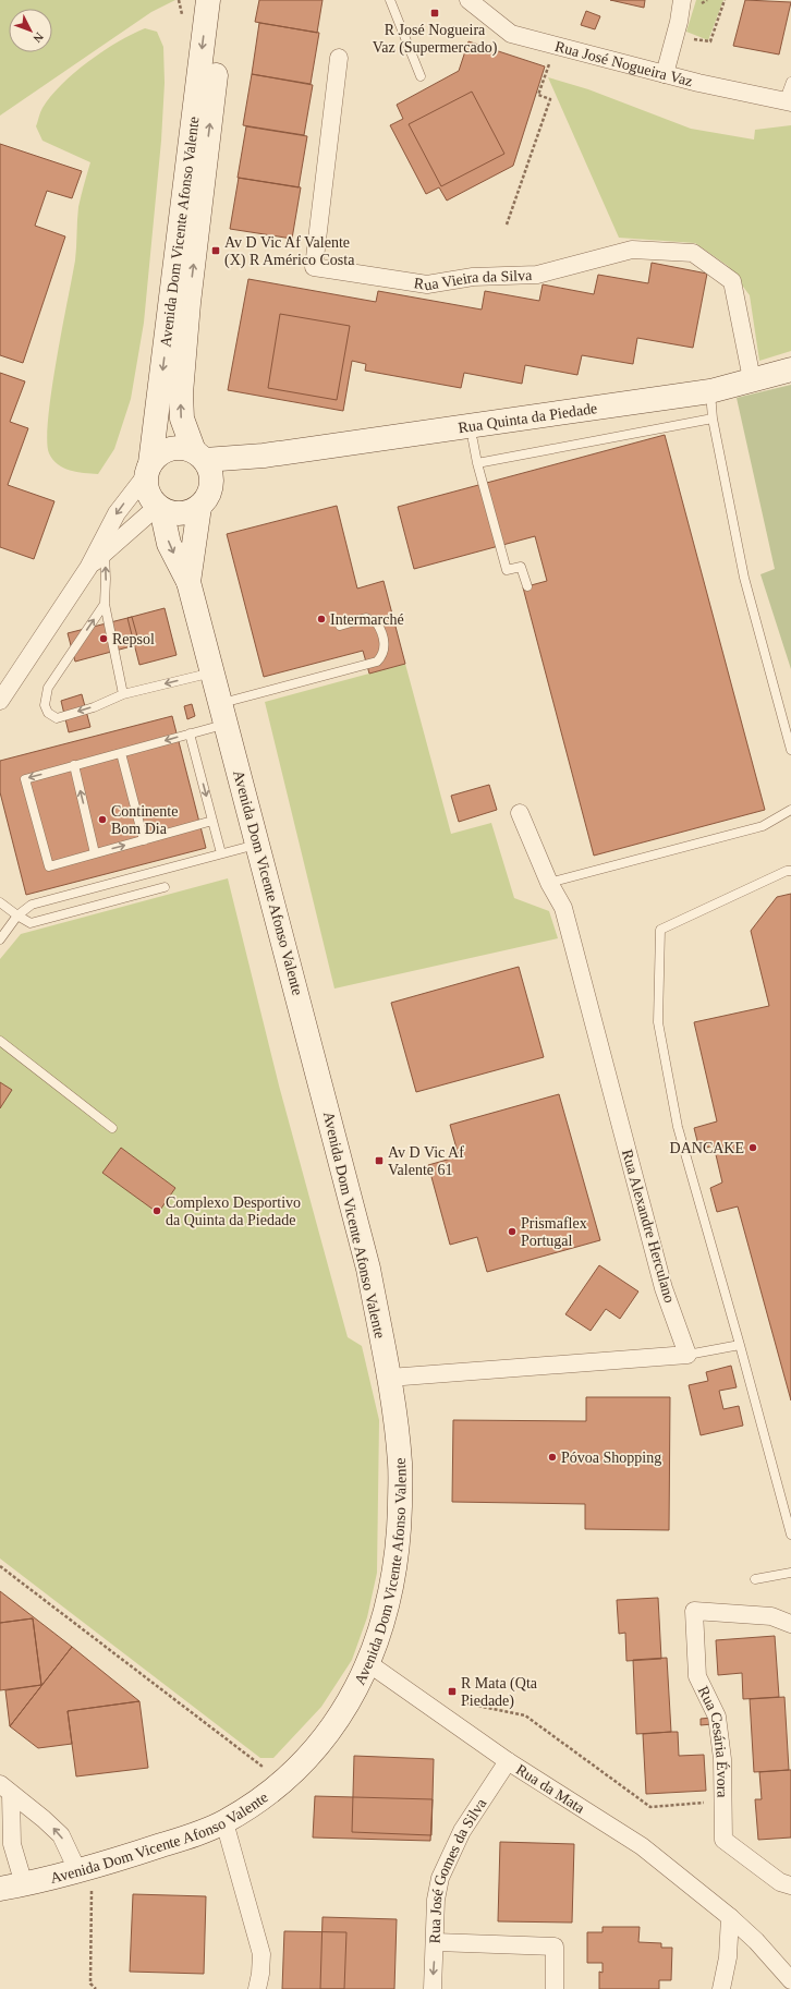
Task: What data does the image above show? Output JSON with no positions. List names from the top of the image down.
{
  "streets": {
    "street": [
      "Rua José Nogueira Vaz",
      "Avenida Dom Vicente Afonso Valente",
      "Rua Vieira da Silva",
      "Rua Quinta da Piedade",
      "Rua Alexandre Herculano",
      "Rua Cesária Évora",
      "Rua da Mata",
      "Rua José Gomes da Silva"
    ]
  },
  "crossings": [
    ["Avenida Dom Vicente Afonso Valente", "Rua Quinta da Piedade"],
    ["Avenida Dom Vicente Afonso Valente", "Rua da Mata"],
    ["Rua Vieira da Silva", "Rua Quinta da Piedade"],
    ["Rua da Mata", "Rua José Gomes da Silva"]
  ],
  "places": {
    "transit": [
      "R José Nogueira Vaz (Supermercado)",
      "Av D Vic Af Valente (X) R Américo Costa",
      "Av D Vic Af Valente 61",
      "R Mata (Qta Piedade)"
    ],
    "other": [
      "Intermarché",
      "Repsol",
      "Continente Bom Dia",
      "DANCAKE",
      "Complexo Desportivo da Quinta da Piedade",
      "Prismaflex Portugal",
      "Póvoa Shopping"
    ]
  },
  "north": "bottom right"
}
